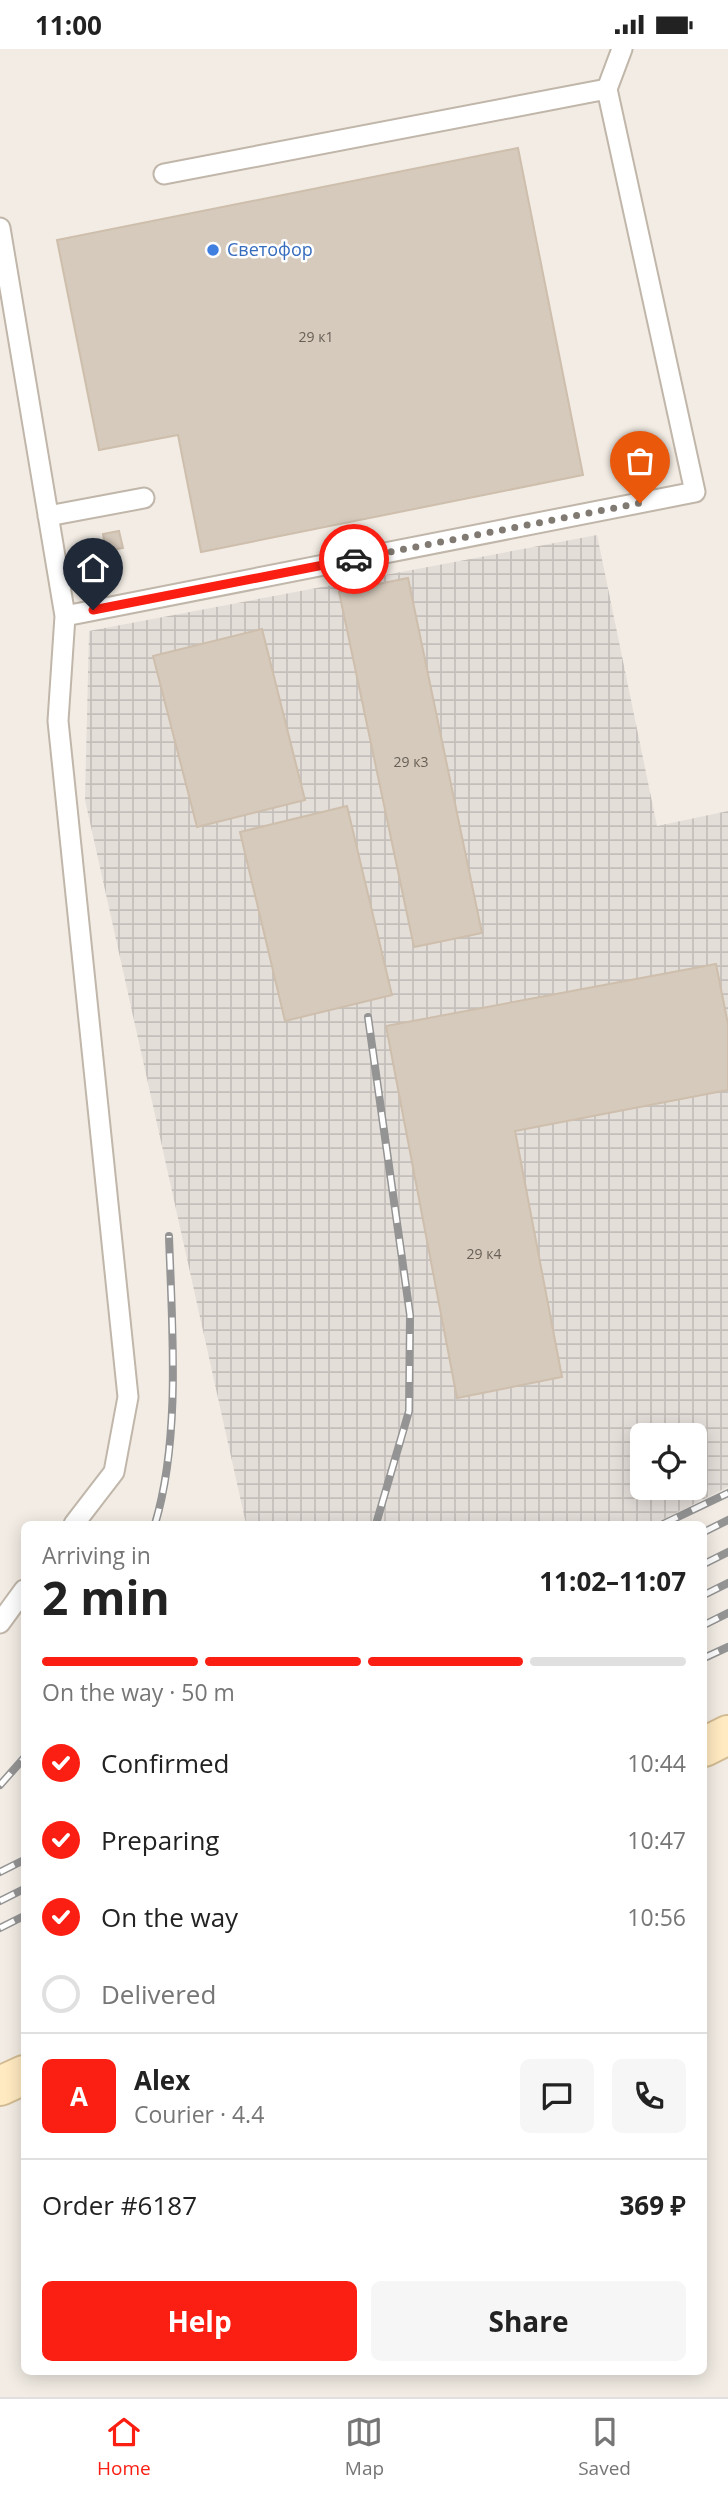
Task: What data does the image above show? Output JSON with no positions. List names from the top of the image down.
{
  "places": ["Светофор"],
  "house_numbers": ["29 к1", "29 к3", "29 к4"],
  "page": {
    "status": "11:00",
    "heading": ["2 min", "Arriving in", "11:02–11:07"],
    "panel": [
      "Alex",
      "Courier · 4.4",
      "Order #6187",
      "369 ₽"
    ],
    "bar": "On the way · 50 m",
    "list": [
      ["Confirmed", "10:44"],
      ["Preparing", "10:47"],
      ["On the way", "10:56"],
      "Delivered"
    ],
    "round": "A",
    "buttons": ["Help", "Share"],
    "tabs": ["Home", "Map", "Saved"]
  }
}
